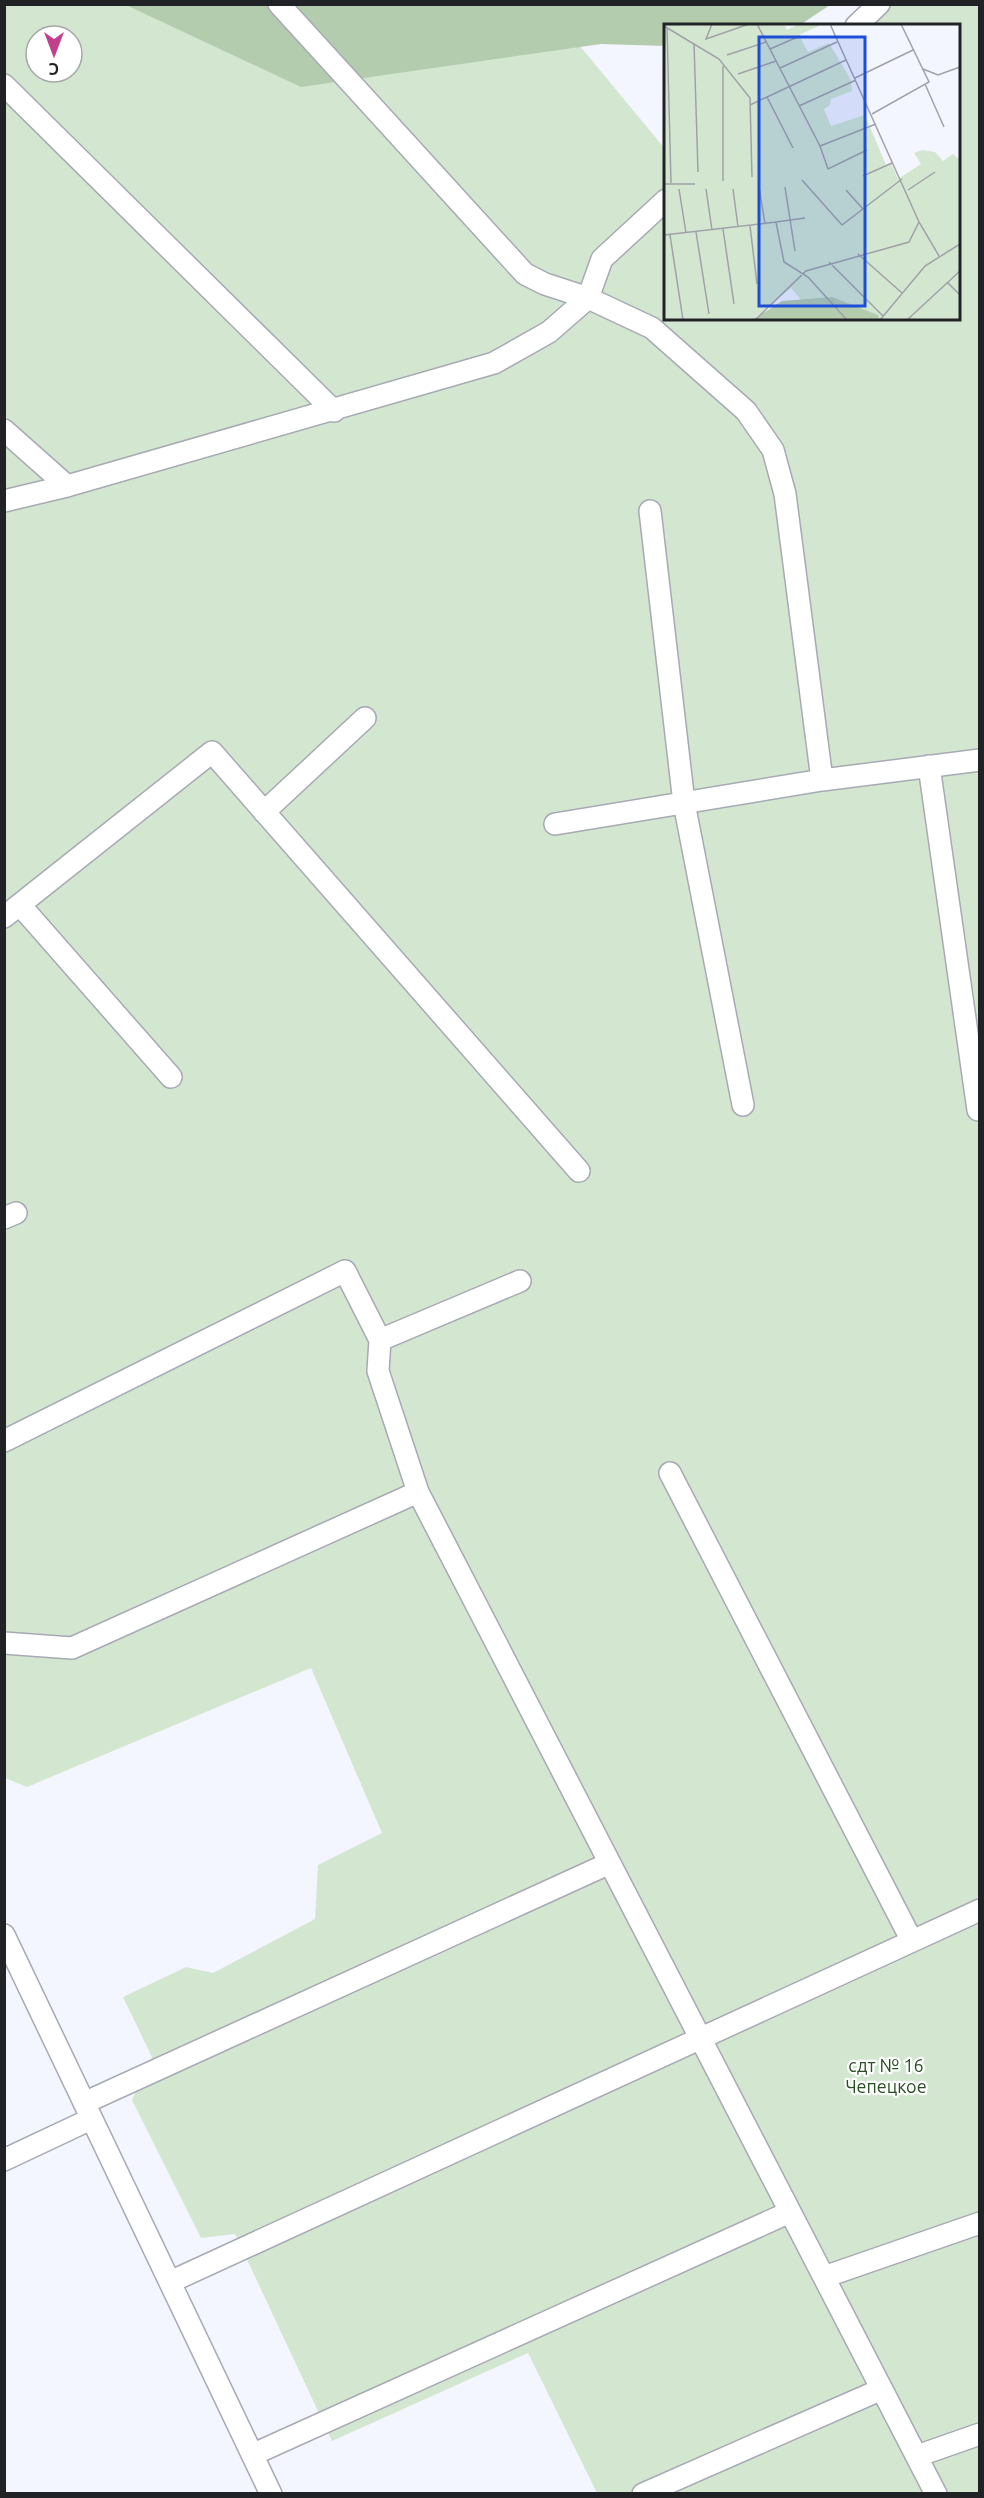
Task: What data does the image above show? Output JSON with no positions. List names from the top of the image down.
{
  "parks": ["сдт № 16 Чепецкое"],
  "north": "bottom"
}
